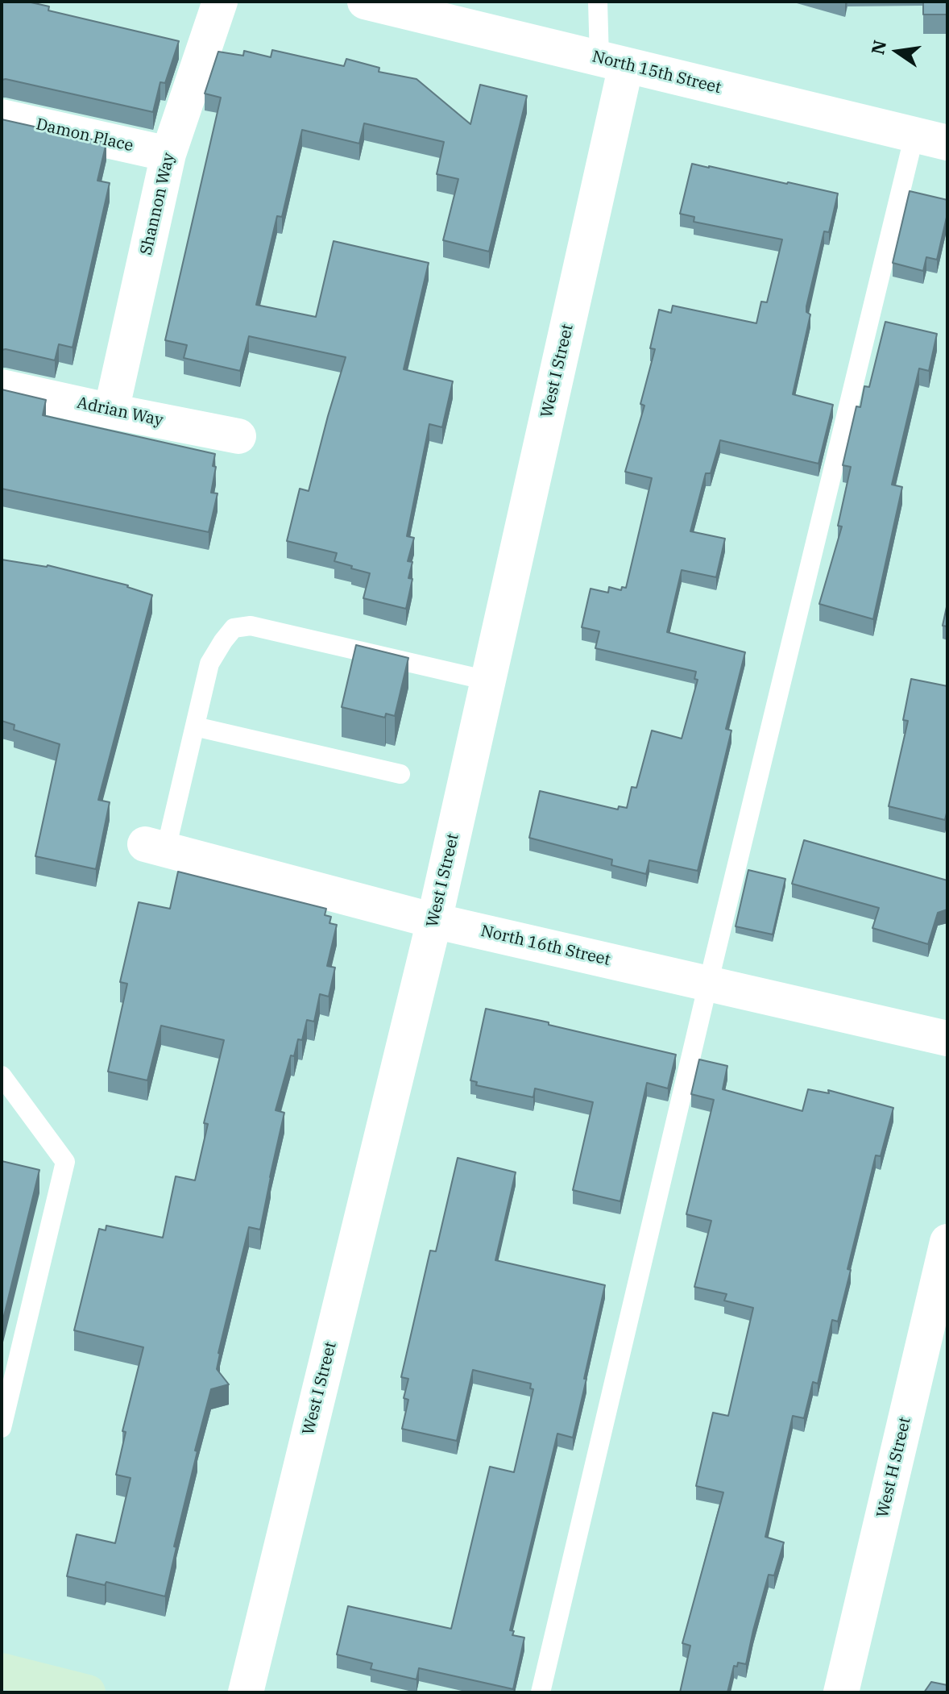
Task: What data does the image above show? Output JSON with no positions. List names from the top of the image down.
{
  "streets": {
    "street": [
      "North 15th Street",
      "Damon Place",
      "Shannon Way",
      "West I Street",
      "Adrian Way",
      "North 16th Street",
      "West H Street"
    ]
  },
  "crossings": [
    ["North 15th Street", "West I Street"],
    ["Damon Place", "Shannon Way"],
    ["Shannon Way", "Adrian Way"],
    ["West I Street", "North 16th Street"]
  ],
  "north": "left"
}
